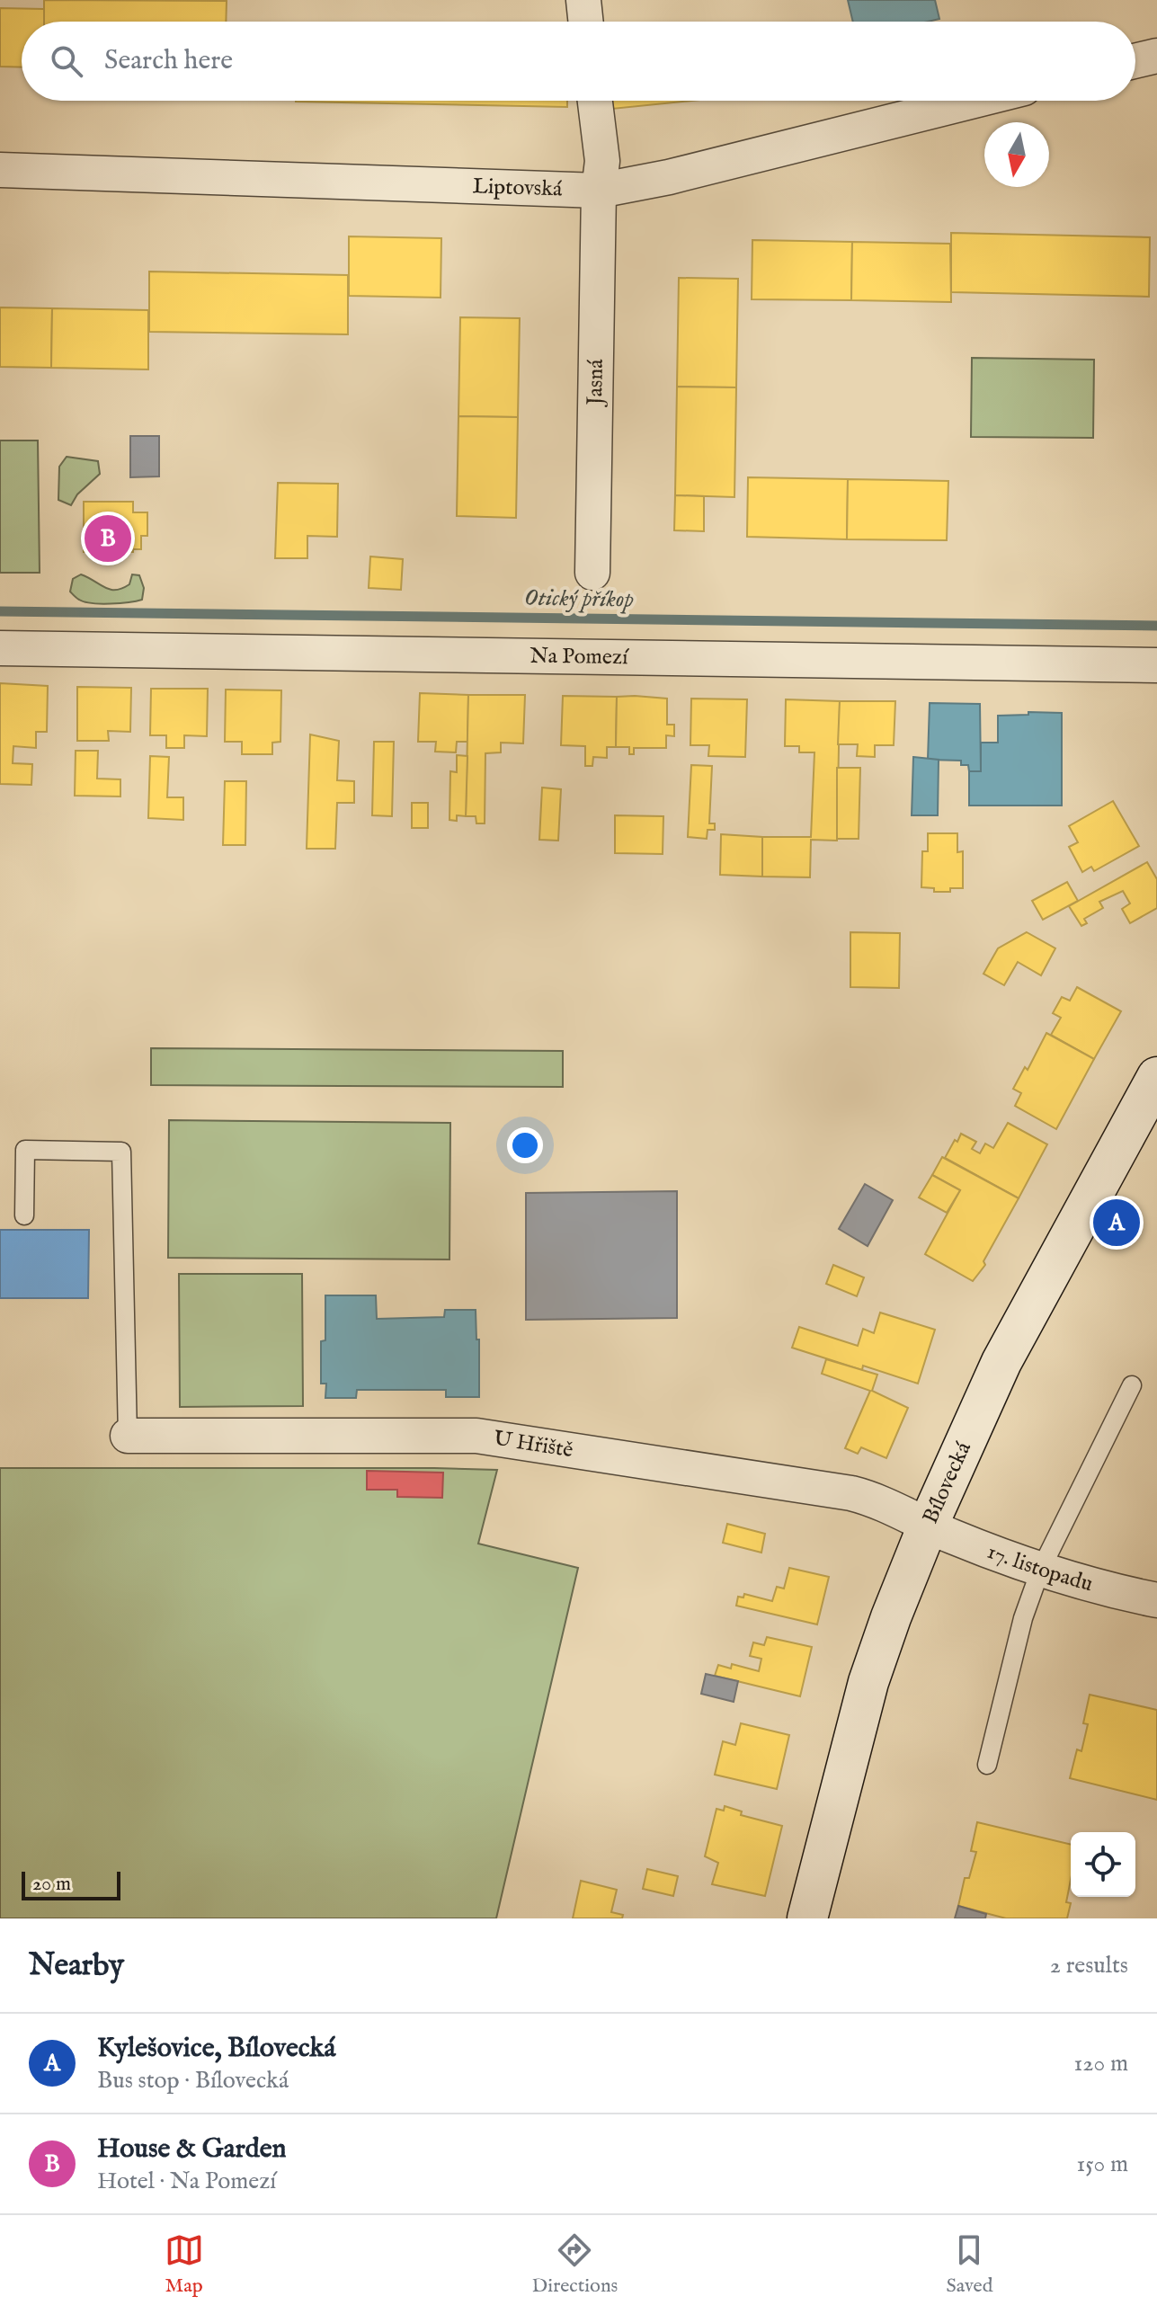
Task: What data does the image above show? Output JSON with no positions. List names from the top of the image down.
{
  "streets": {
    "main road": ["Bílovecká"],
    "street": [
      "Liptovská",
      "Jasná",
      "Na Pomezí",
      "U Hřiště",
      "17. listopadu"
    ]
  },
  "crossings": [
    ["Liptovská", "Jasná"],
    ["U Hřiště", "Bílovecká"],
    ["U Hřiště", "17. listopadu"],
    ["Bílovecká", "17. listopadu"]
  ],
  "water": ["Otický příkop"],
  "scale_bar": "20 m",
  "north": "bottom",
  "page": {
    "search": "Search here",
    "pins": ["B", "A"],
    "scale": "20 m",
    "heading": ["Nearby", "2 results"],
    "list": [
      {
        "mark": "A",
        "name": "Kylešovice, Bílovecká",
        "note": "Bus stop · Bílovecká",
        "value": "120 m"
      },
      {
        "mark": "B",
        "name": "House & Garden",
        "note": "Hotel · Na Pomezí",
        "value": "150 m"
      }
    ],
    "nav": ["Map", "Directions", "Saved"]
  }
}
